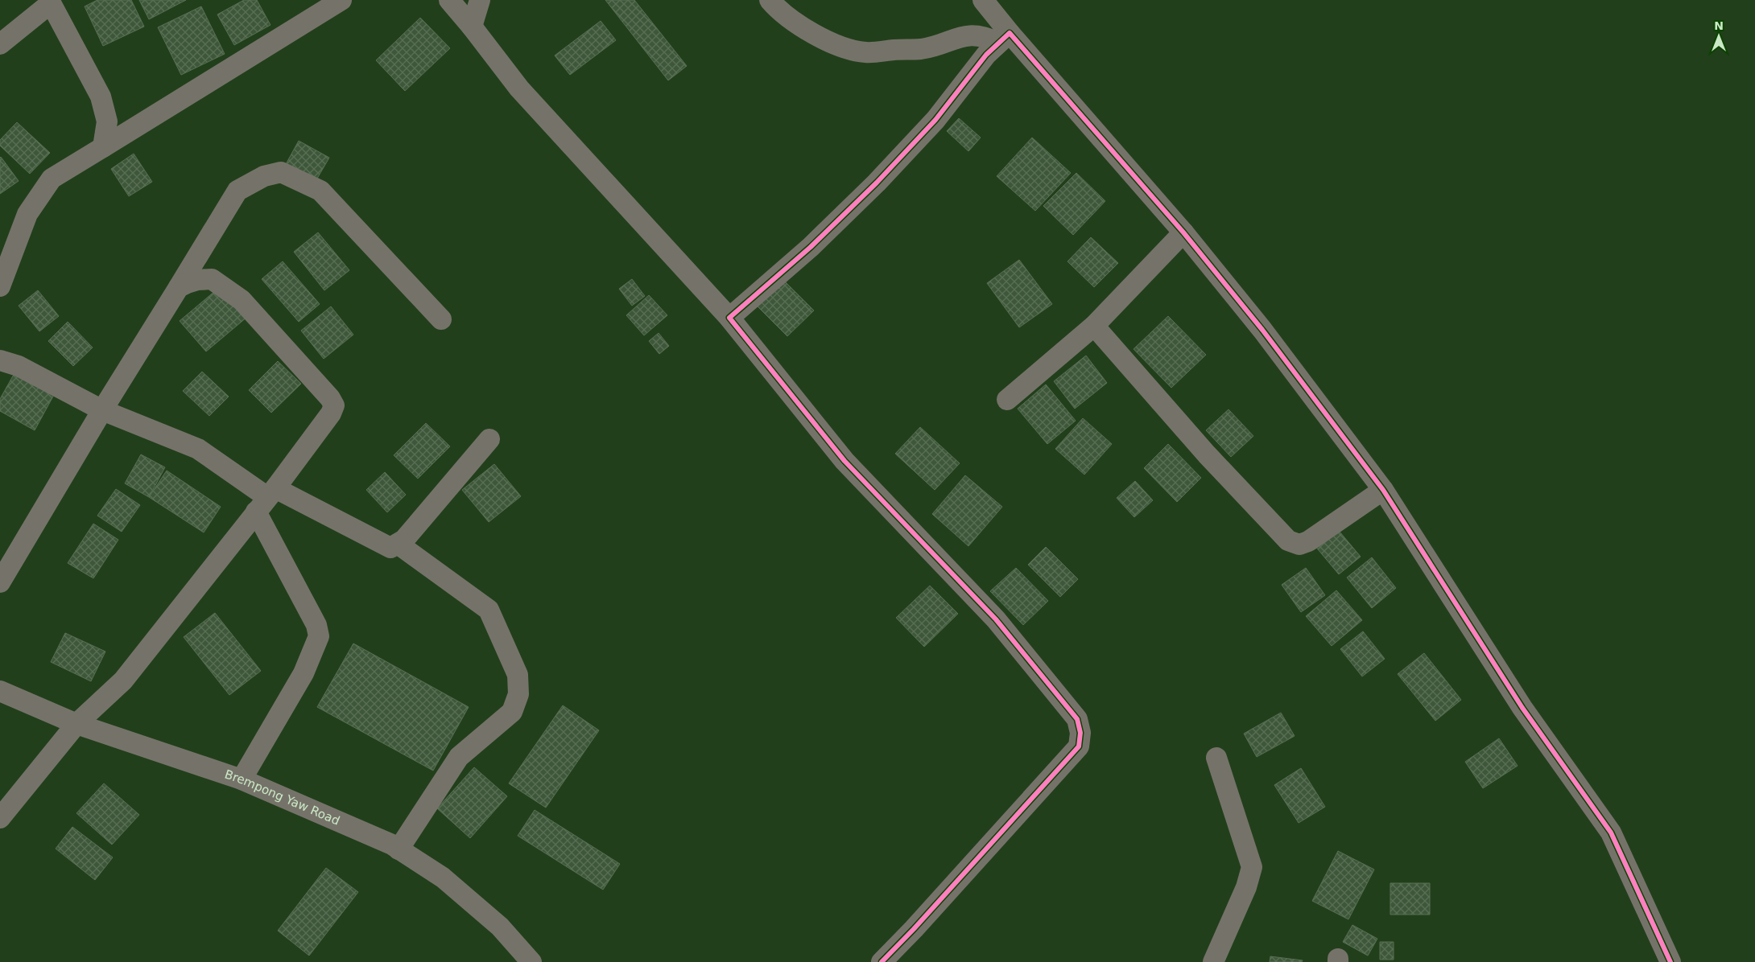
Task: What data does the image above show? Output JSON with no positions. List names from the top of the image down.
{
  "streets": {
    "street": ["Brempong Yaw Road"]
  },
  "north": "top"
}
